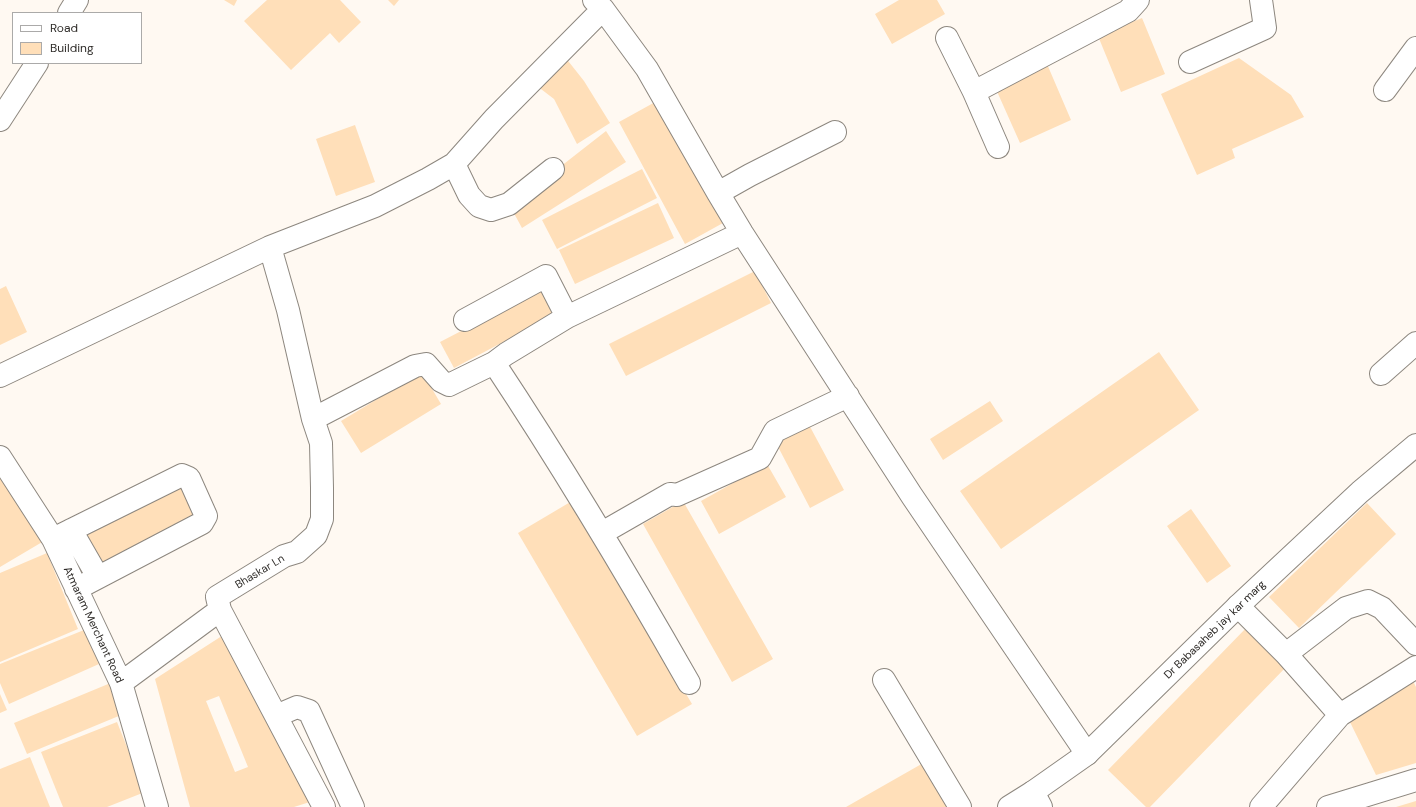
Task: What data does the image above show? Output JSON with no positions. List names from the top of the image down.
{
  "streets": {
    "street": ["Bhaskar Ln", "Atmaram Merchant Road", "Dr Babasaheb jay kar marg"]
  },
  "legend": ["Road", "Building"]
}
